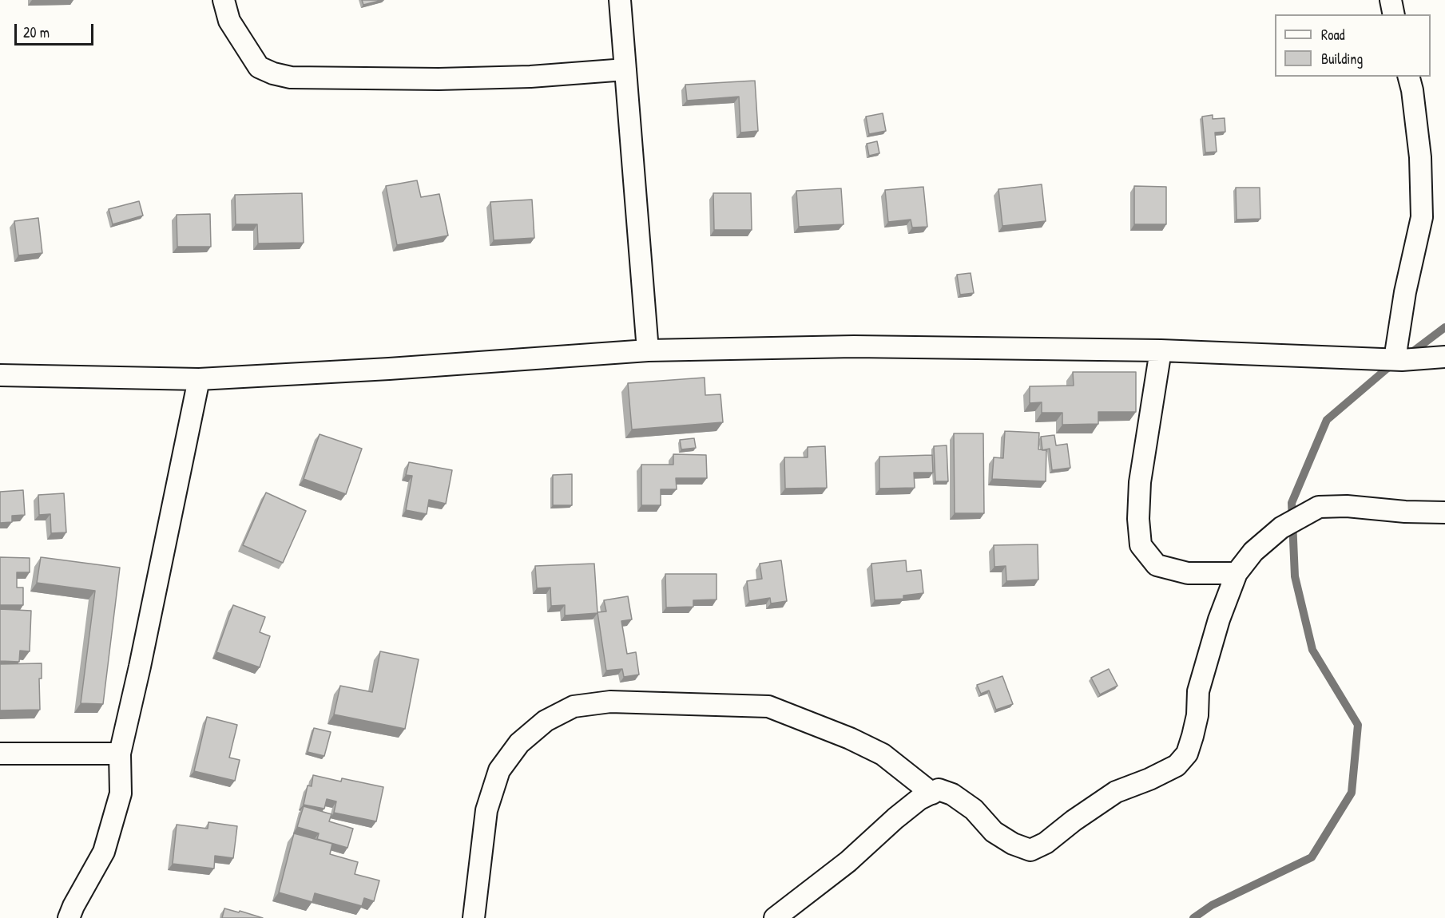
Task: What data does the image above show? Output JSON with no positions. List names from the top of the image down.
{
  "legend": ["Road", "Building"],
  "scale_bar": "20 m"
}
